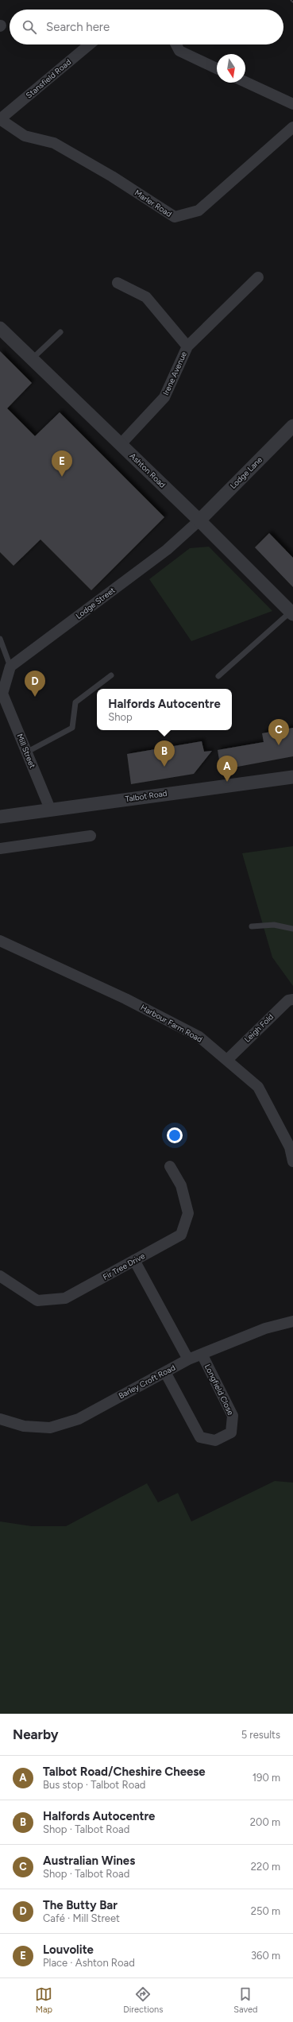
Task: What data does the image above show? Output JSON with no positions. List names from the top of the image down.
{
  "streets": {
    "street": [
      "Stansfield Road",
      "Marler Road",
      "Irene Avenue",
      "Ashton Road",
      "Lodge Lane",
      "Lodge Street",
      "Mill Street",
      "Talbot Road",
      "Harbour Farm Road",
      "Leigh Fold",
      "Fir Tree Drive",
      "Barley Croft Road",
      "Longfield Close"
    ]
  },
  "crossings": [
    ["Stansfield Road", "Marler Road"],
    ["Irene Avenue", "Ashton Road"],
    ["Ashton Road", "Lodge Lane"],
    ["Ashton Road", "Lodge Street"],
    ["Lodge Lane", "Lodge Street"],
    ["Mill Street", "Talbot Road"],
    ["Harbour Farm Road", "Leigh Fold"],
    ["Barley Croft Road", "Longfield Close"]
  ],
  "north": "bottom",
  "page": {
    "search": "Search here",
    "pins": [
      "E",
      "D",
      "C",
      "B",
      "A"
    ],
    "popup": ["Halfords Autocentre", "Shop"],
    "heading": ["Nearby", "5 results"],
    "list": [
      {
        "mark": "A",
        "name": "Talbot Road/Cheshire Cheese",
        "note": "Bus stop · Talbot Road",
        "value": "190 m"
      },
      {
        "mark": "B",
        "name": "Halfords Autocentre",
        "note": "Shop · Talbot Road",
        "value": "200 m"
      },
      {
        "mark": "C",
        "name": "Australian Wines",
        "note": "Shop · Talbot Road",
        "value": "220 m"
      },
      {
        "mark": "D",
        "name": "The Butty Bar",
        "note": "Café · Mill Street",
        "value": "250 m"
      },
      {
        "mark": "E",
        "name": "Louvolite",
        "note": "Place · Ashton Road",
        "value": "360 m"
      }
    ],
    "nav": ["Map", "Directions", "Saved"]
  }
}
